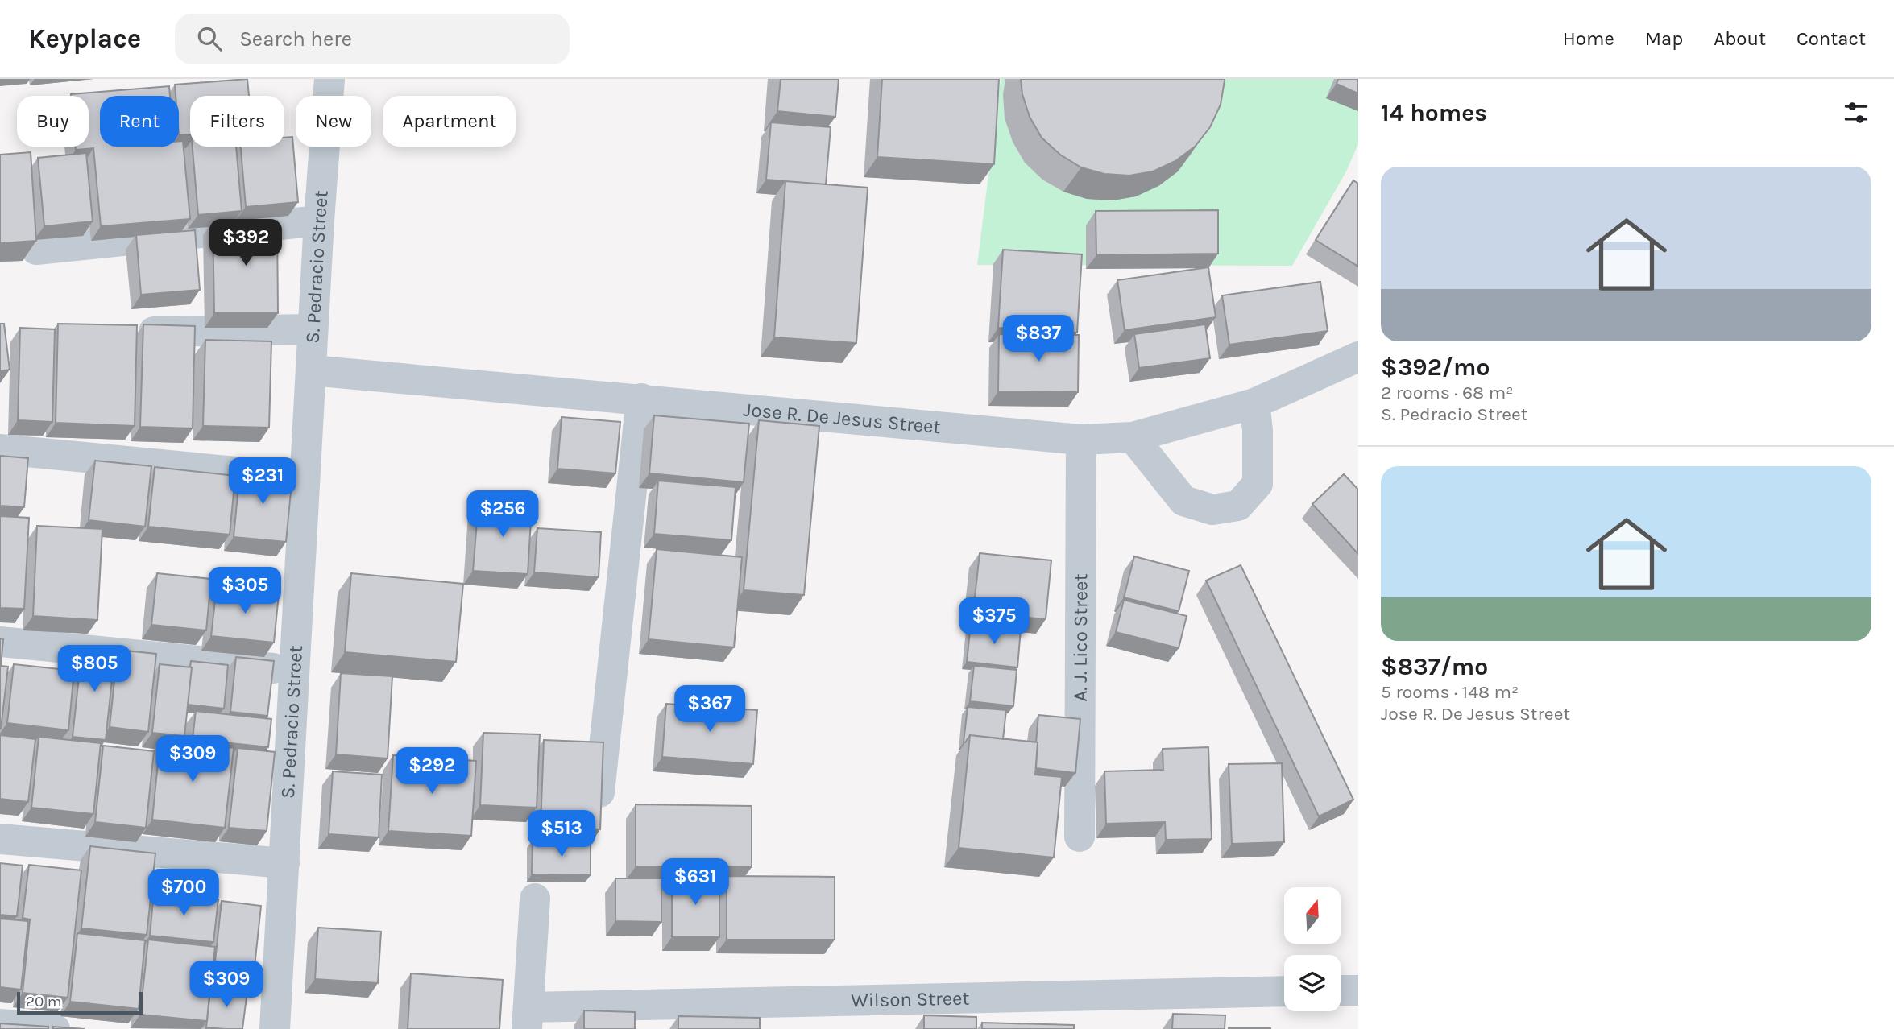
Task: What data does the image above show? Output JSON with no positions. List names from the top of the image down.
{
  "streets": {
    "street": [
      "S. Pedracio Street",
      "Jose R. De Jesus Street",
      "A. J. Lico Street",
      "Wilson Street"
    ]
  },
  "crossings": [
    ["S. Pedracio Street", "Jose R. De Jesus Street"],
    ["Jose R. De Jesus Street", "A. J. Lico Street"]
  ],
  "scale_bar": "20 m",
  "north": "top",
  "page": {
    "header": "Keyplace",
    "search": "Search here",
    "nav": [
      "Home",
      "Map",
      "About",
      "Contact"
    ],
    "heading": "14 homes",
    "chip": [
      "Buy",
      "Rent",
      "Filters",
      "New",
      "Apartment"
    ],
    "list": [
      {
        "name": "$392/mo",
        "note": "2 rooms · 68 m² · S. Pedracio Street"
      },
      {
        "name": "$837/mo",
        "note": "5 rooms · 148 m² · Jose R. De Jesus Street"
      }
    ],
    "price": [
      "$392",
      "$837",
      "$231",
      "$256",
      "$305",
      "$375",
      "$805",
      "$367",
      "$309",
      "$292",
      "$513",
      "$631",
      "$700",
      "$309"
    ],
    "scale": "20 m"
  }
}
